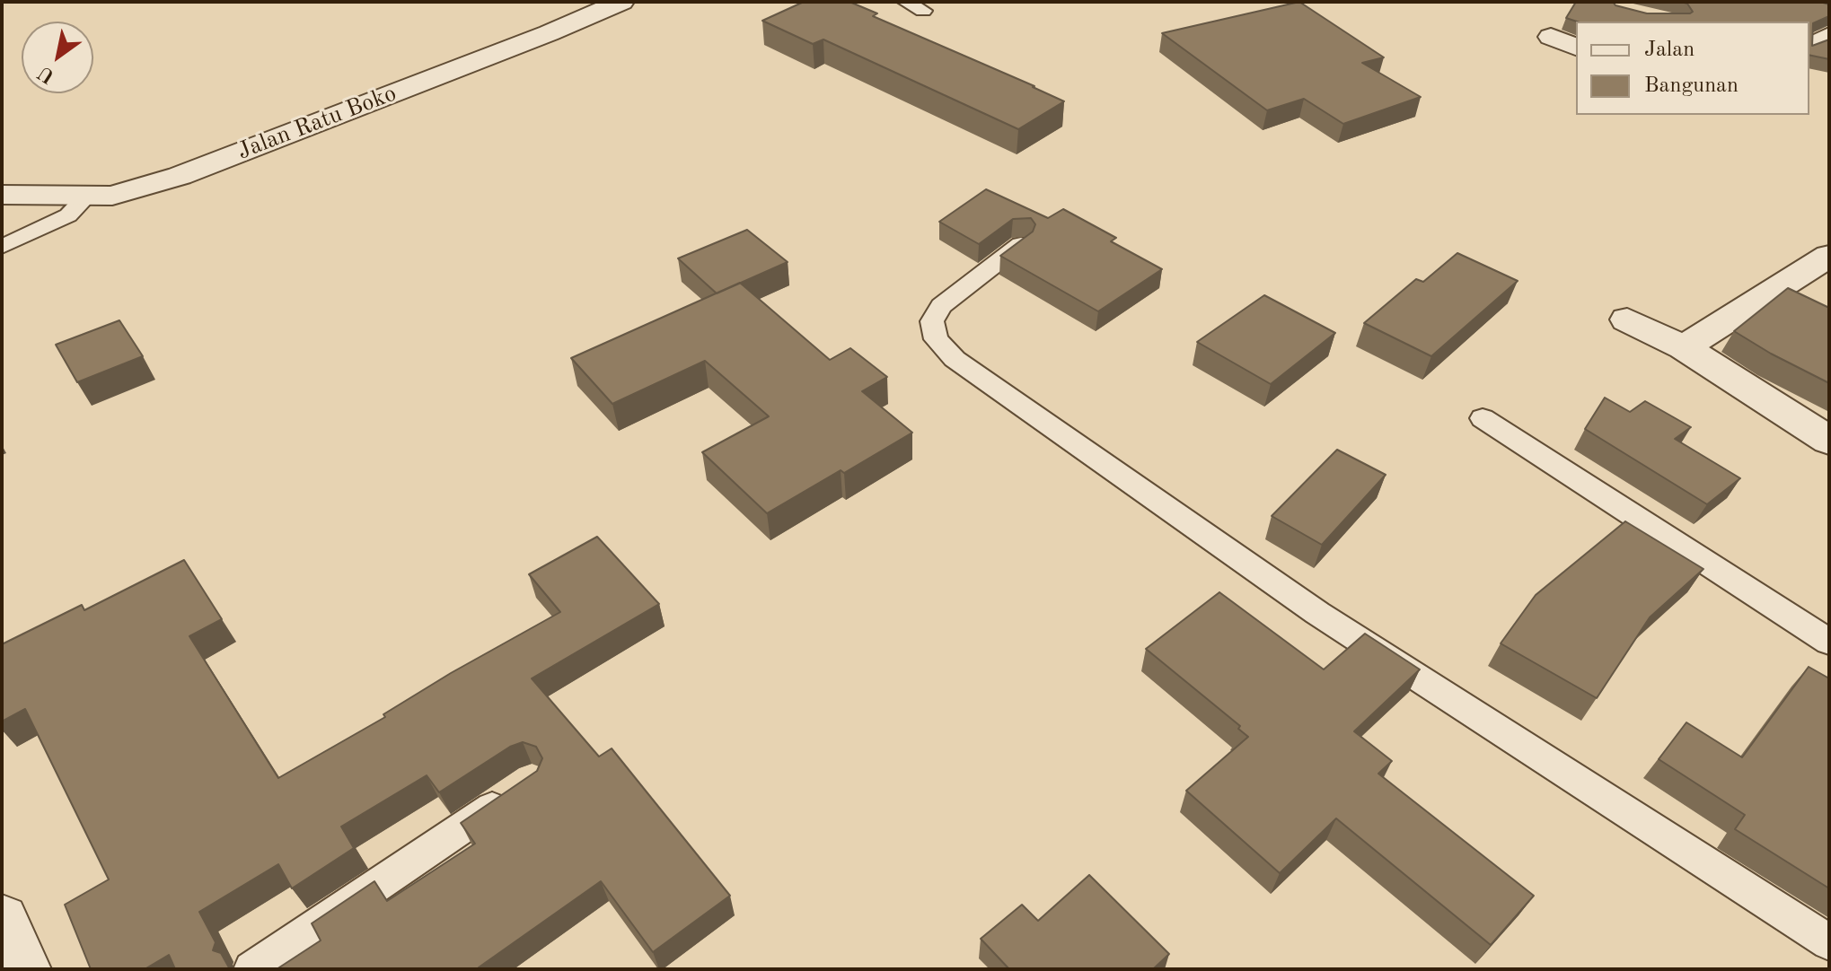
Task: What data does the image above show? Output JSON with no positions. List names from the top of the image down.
{
  "streets": {
    "street": ["Jalan Ratu Boko"]
  },
  "legend": ["Jalan", "Bangunan"],
  "north": "bottom left"
}
